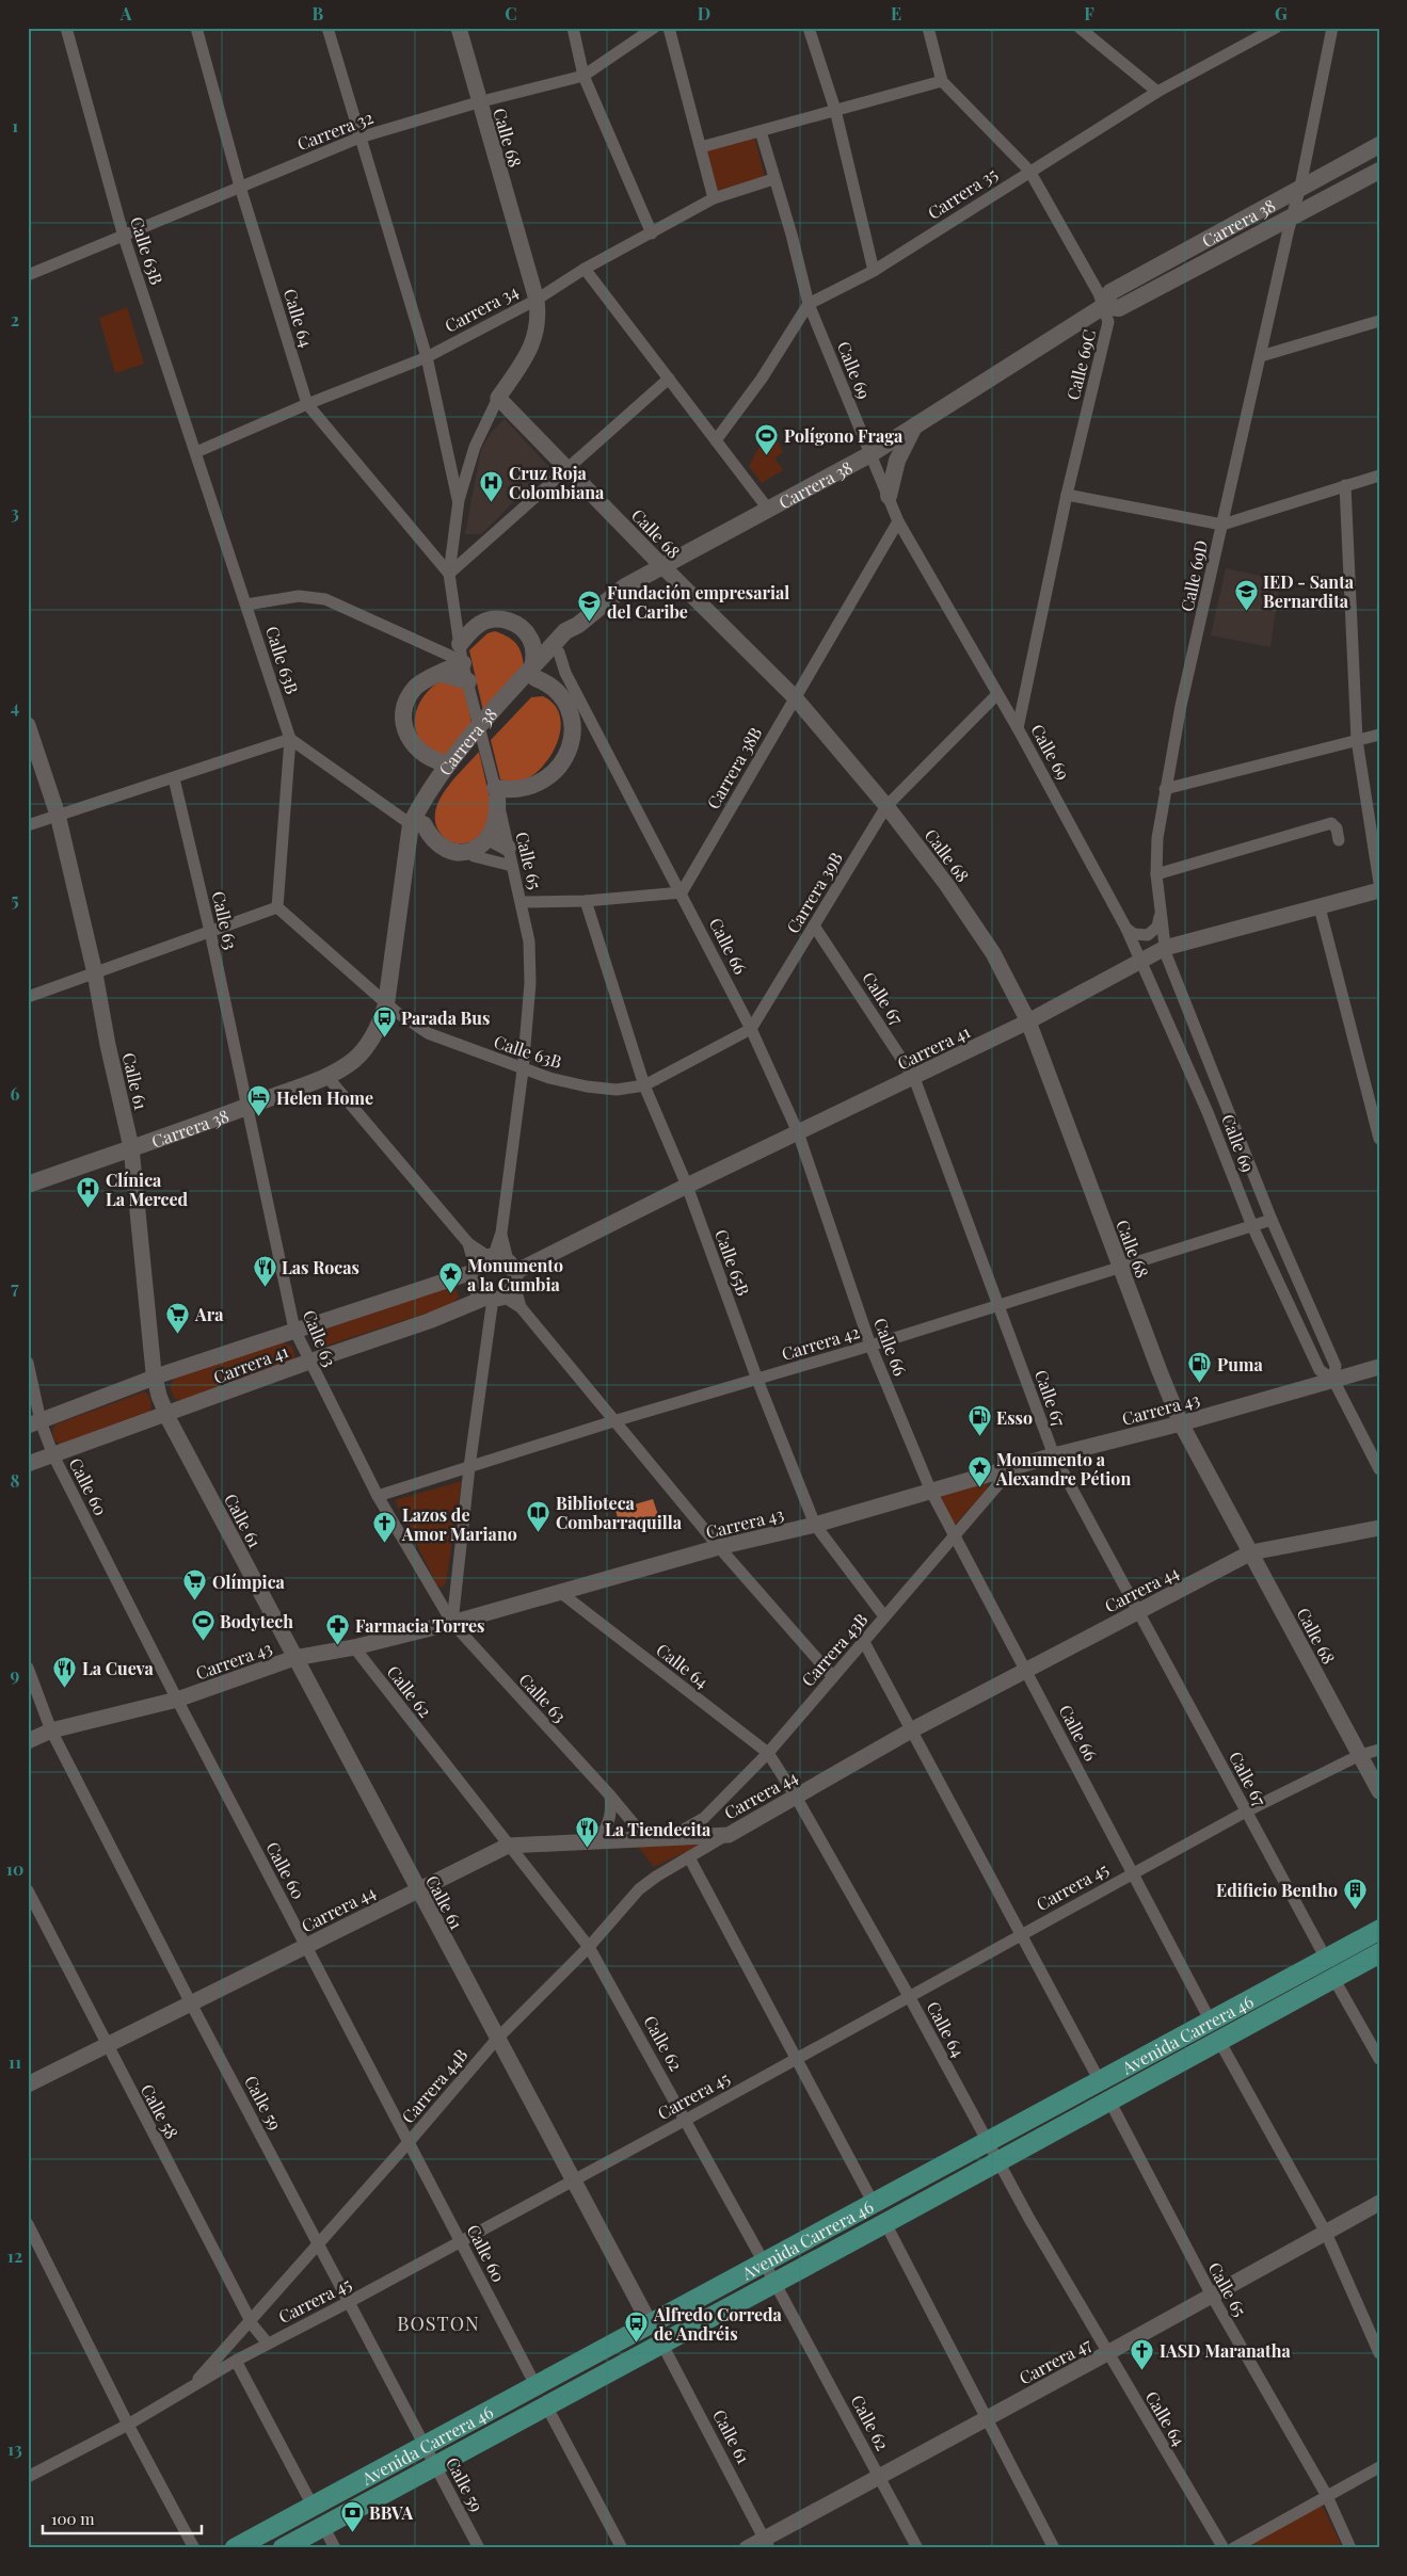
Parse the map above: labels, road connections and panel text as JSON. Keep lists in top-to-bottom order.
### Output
{
  "streets": {
    "main road": ["Carrera 38", "Avenida Carrera 46"],
    "street": [
      "Carrera 32",
      "Calle 68",
      "Carrera 35",
      "Calle 63B",
      "Carrera 34",
      "Calle 64",
      "Calle 69C",
      "Calle 69",
      "Calle 69D",
      "Carrera 38B",
      "Calle 65",
      "Carrera 39B",
      "Calle 63",
      "Calle 66",
      "Calle 67",
      "Carrera 41",
      "Calle 61",
      "Calle 65B",
      "Carrera 42",
      "Carrera 43",
      "Calle 60",
      "Carrera 44",
      "Carrera 43B",
      "Calle 62",
      "Carrera 45",
      "Carrera 44B",
      "Calle 59",
      "Calle 58",
      "Carrera 47"
    ]
  },
  "crossings": [
    ["Carrera 32", "Calle 68"],
    ["Carrera 32", "Calle 63B"],
    ["Carrera 32", "Calle 64"],
    ["Carrera 32", "Calle 65"],
    ["Calle 68", "Carrera 38"],
    ["Calle 68", "Carrera 34"],
    ["Calle 68", "Carrera 38B"],
    ["Calle 68", "Calle 65"],
    ["Calle 68", "Carrera 39B"],
    ["Calle 68", "Carrera 41"],
    ["Calle 68", "Carrera 42"],
    ["Calle 68", "Carrera 43"],
    ["Calle 68", "Carrera 44"],
    ["Calle 68", "Carrera 45"],
    ["Carrera 35", "Calle 69C"],
    ["Carrera 35", "Calle 69"],
    ["Carrera 38", "Calle 63B"],
    ["Carrera 38", "Calle 69C"],
    ["Carrera 38", "Calle 69"],
    ["Carrera 38", "Calle 69D"],
    ["Carrera 38", "Calle 63"],
    ["Carrera 38", "Calle 66"],
    ["Carrera 38", "Calle 61"],
    ["Calle 63B", "Carrera 34"],
    ["Calle 63B", "Calle 65"],
    ["Calle 63B", "Calle 65B"],
    ["Carrera 34", "Calle 64"],
    ["Carrera 34", "Calle 69"],
    ["Carrera 34", "Calle 65"],
    ["Calle 64", "Calle 65"],
    ["Calle 64", "Carrera 43"],
    ["Calle 64", "Carrera 44"],
    ["Calle 64", "Carrera 43B"],
    ["Calle 64", "Carrera 45"],
    ["Calle 64", "Avenida Carrera 46"],
    ["Calle 64", "Carrera 47"],
    ["Calle 69C", "Calle 69"],
    ["Calle 69", "Calle 69D"],
    ["Calle 69", "Carrera 38B"],
    ["Calle 69", "Carrera 39B"],
    ["Calle 69", "Carrera 41"],
    ["Calle 69", "Carrera 42"],
    ["Calle 69", "Carrera 43"],
    ["Calle 69D", "Carrera 41"],
    ["Carrera 38B", "Calle 66"],
    ["Calle 65", "Carrera 41"],
    ["Calle 65", "Carrera 42"],
    ["Calle 65", "Carrera 43"],
    ["Calle 65", "Carrera 43B"],
    ["Calle 65", "Avenida Carrera 46"],
    ["Calle 65", "Carrera 47"],
    ["Carrera 39B", "Calle 66"],
    ["Carrera 39B", "Calle 67"],
    ["Calle 63", "Carrera 41"],
    ["Calle 63", "Carrera 42"],
    ["Calle 63", "Carrera 43"],
    ["Calle 63", "Carrera 44"],
    ["Calle 66", "Carrera 41"],
    ["Calle 66", "Carrera 42"],
    ["Calle 66", "Carrera 43"],
    ["Calle 66", "Carrera 44"],
    ["Calle 66", "Carrera 43B"],
    ["Calle 66", "Carrera 45"],
    ["Calle 66", "Avenida Carrera 46"],
    ["Calle 67", "Carrera 41"],
    ["Calle 67", "Carrera 42"],
    ["Calle 67", "Carrera 43"],
    ["Calle 67", "Carrera 44"],
    ["Calle 67", "Carrera 45"],
    ["Calle 67", "Avenida Carrera 46"],
    ["Carrera 41", "Calle 61"],
    ["Carrera 41", "Calle 65B"],
    ["Carrera 41", "Calle 60"],
    ["Calle 61", "Carrera 43"],
    ["Calle 61", "Carrera 44"],
    ["Calle 61", "Carrera 45"],
    ["Calle 61", "Avenida Carrera 46"],
    ["Calle 61", "Carrera 44B"],
    ["Calle 61", "Carrera 47"],
    ["Calle 65B", "Carrera 42"],
    ["Calle 65B", "Carrera 43"],
    ["Calle 65B", "Carrera 43B"],
    ["Carrera 43", "Calle 60"],
    ["Carrera 43", "Carrera 43B"],
    ["Carrera 43", "Calle 62"],
    ["Carrera 43", "Calle 59"],
    ["Calle 60", "Carrera 44"],
    ["Calle 60", "Carrera 45"],
    ["Calle 60", "Avenida Carrera 46"],
    ["Calle 60", "Carrera 44B"],
    ["Carrera 44", "Carrera 43B"],
    ["Carrera 44", "Calle 62"],
    ["Carrera 44", "Carrera 44B"],
    ["Carrera 44", "Calle 59"],
    ["Carrera 44", "Calle 58"],
    ["Calle 62", "Carrera 45"],
    ["Calle 62", "Avenida Carrera 46"],
    ["Calle 62", "Carrera 44B"],
    ["Calle 62", "Carrera 47"],
    ["Carrera 45", "Carrera 44B"],
    ["Carrera 45", "Calle 59"],
    ["Carrera 45", "Calle 58"],
    ["Avenida Carrera 46", "Calle 59"],
    ["Carrera 44B", "Calle 59"],
    ["Carrera 44B", "Calle 58"]
  ],
  "districts": ["BOSTON"],
  "places": {
    "sports": ["Polígono Fraga", "Bodytech"],
    "hospital": ["Cruz Roja Colombiana", "Clínica La Merced"],
    "school or university": ["IED - Santa Bernardita", "Fundación empresarial del Caribe"],
    "bus stop": ["Parada Bus", "Alfredo Correda de Andréis"],
    "hotel": ["Helen Home"],
    "restaurant": ["Las Rocas", "La Cueva", "La Tiendecita"],
    "place": ["Monumento a la Cumbia", "Monumento a Alexandre Pétion"],
    "supermarket": ["Ara", "Olímpica"],
    "fuel station": ["Puma", "Esso"],
    "library": ["Biblioteca Combarraquilla"],
    "church": ["Lazos de Amor Mariano", "IASD Maranatha"],
    "pharmacy": ["Farmacia Torres"],
    "building": ["Edificio Bentho"],
    "bank": ["BBVA"]
  },
  "scale_bar": "100 m",
  "grid": {
    "columns": [
      "A",
      "B",
      "C",
      "D",
      "E",
      "F",
      "G"
    ],
    "rows": [
      "1",
      "2",
      "3",
      "4",
      "5",
      "6",
      "7",
      "8",
      "9",
      "10",
      "11",
      "12",
      "13"
    ]
  }
}
